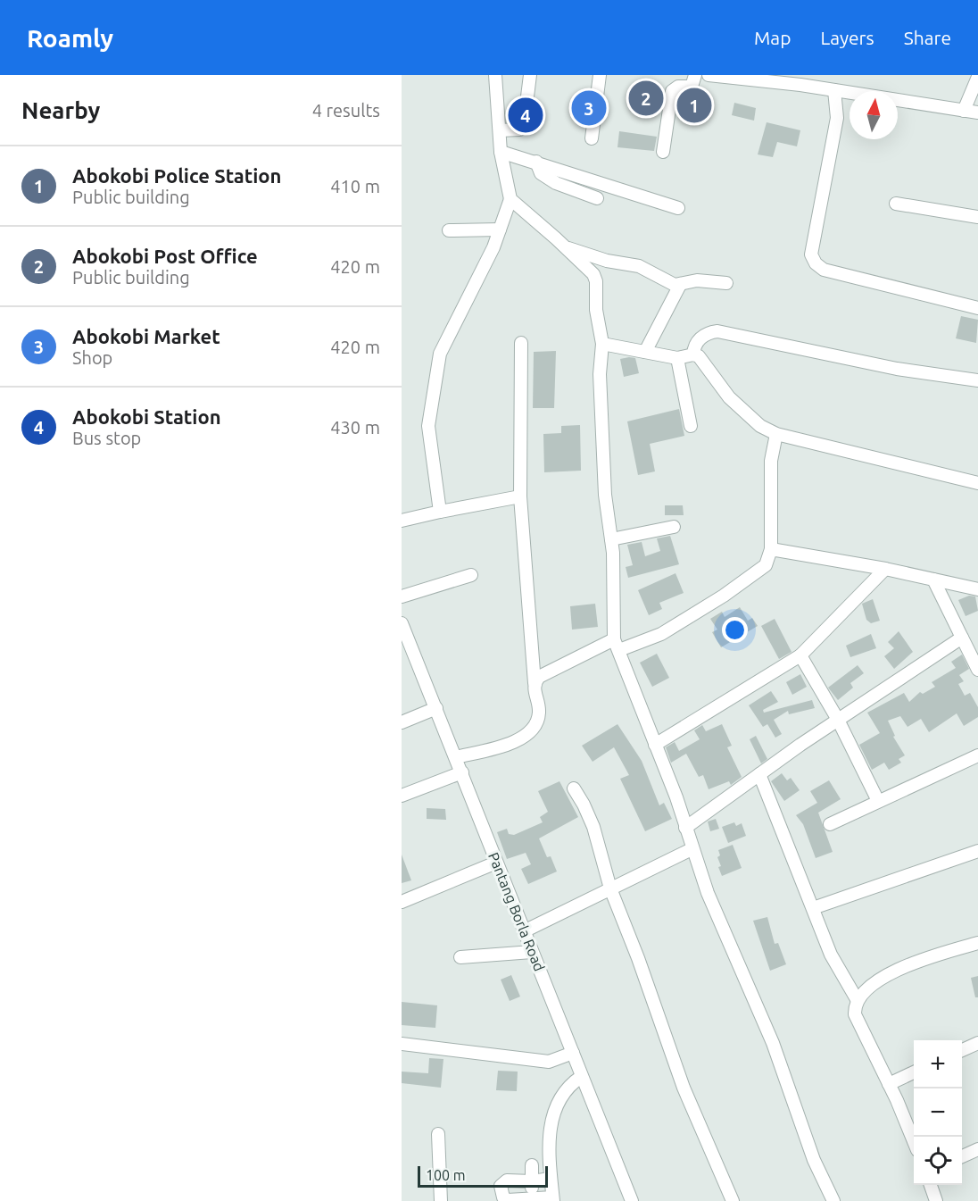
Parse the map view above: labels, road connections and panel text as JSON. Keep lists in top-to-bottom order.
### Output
{
  "streets": {
    "street": ["Pantang Borla Road"]
  },
  "scale_bar": "100 m",
  "north": "top",
  "page": {
    "header": "Roamly",
    "nav": ["Map", "Layers", "Share"],
    "heading": ["Nearby", "4 results"],
    "pins": [
      "2",
      "1",
      "3",
      "4"
    ],
    "list": [
      {
        "mark": "1",
        "name": "Abokobi Police Station",
        "note": "Public building",
        "value": "410 m"
      },
      {
        "mark": "2",
        "name": "Abokobi Post Office",
        "note": "Public building",
        "value": "420 m"
      },
      {
        "mark": "3",
        "name": "Abokobi Market",
        "note": "Shop",
        "value": "420 m"
      },
      {
        "mark": "4",
        "name": "Abokobi Station",
        "note": "Bus stop",
        "value": "430 m"
      }
    ],
    "map_buttons": ["+", "−"],
    "scale": "100 m"
  }
}
